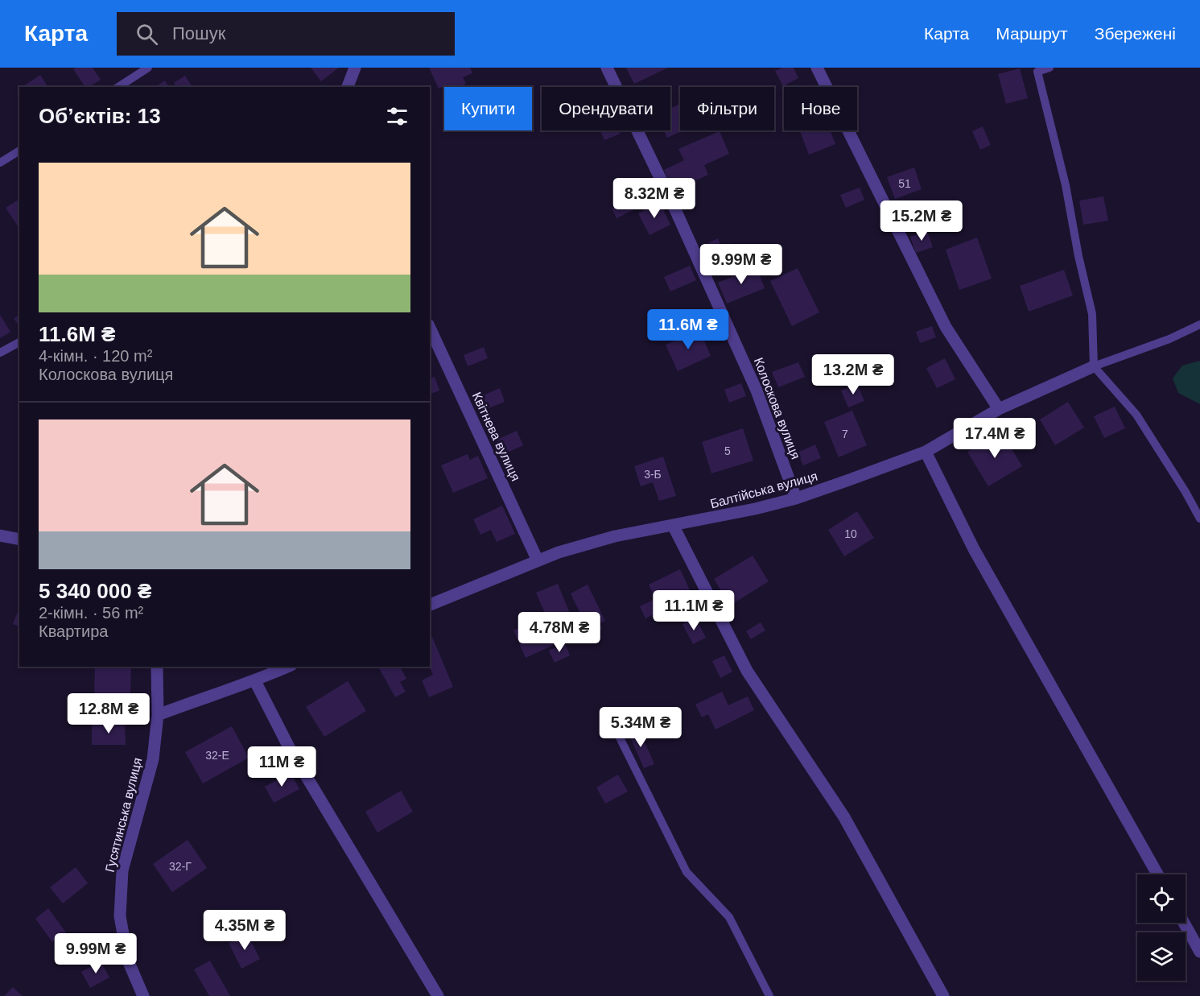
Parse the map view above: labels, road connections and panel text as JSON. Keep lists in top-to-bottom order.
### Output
{
  "streets": {
    "street": [
      "Колоскова вулиця",
      "Квітнева вулиця",
      "Балтійська вулиця",
      "Гусятинська вулиця"
    ]
  },
  "crossings": [
    ["Колоскова вулиця", "Балтійська вулиця"],
    ["Квітнева вулиця", "Балтійська вулиця"]
  ],
  "house_numbers": [
    "51",
    "7",
    "5",
    "3-Б",
    "10",
    "32-Е",
    "32-Г"
  ],
  "page": {
    "header": "Карта",
    "search": "Пошук",
    "nav": ["Карта", "Маршрут", "Збережені"],
    "chip": [
      "Купити",
      "Орендувати",
      "Фільтри",
      "Нове"
    ],
    "heading": "Об’єктів: 13",
    "list": [
      {
        "name": "11.6M ₴",
        "note": "4-кімн. · 120 m² · Колоскова вулиця"
      },
      {
        "name": "5 340 000 ₴",
        "note": "2-кімн. · 56 m² · Квартира"
      }
    ],
    "price": [
      "8.32M ₴",
      "15.2M ₴",
      "9.99M ₴",
      "11.6M ₴",
      "13.2M ₴",
      "17.4M ₴",
      "11.1M ₴",
      "4.78M ₴",
      "12.8M ₴",
      "5.34M ₴",
      "11M ₴",
      "4.35M ₴",
      "9.99M ₴"
    ]
  }
}
